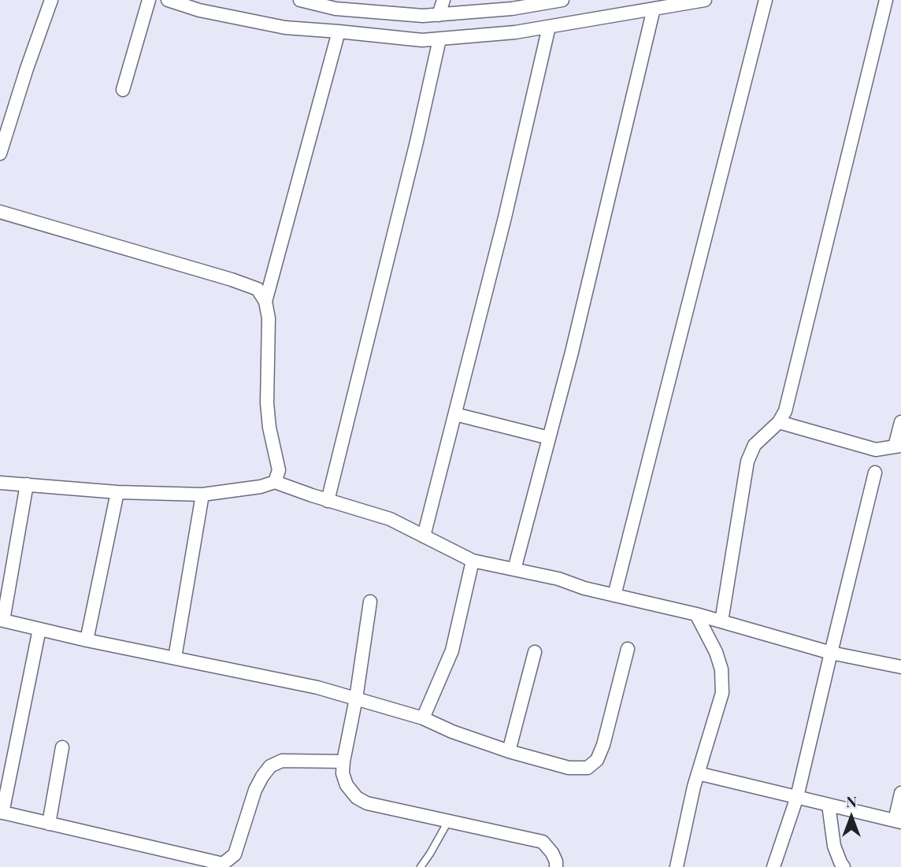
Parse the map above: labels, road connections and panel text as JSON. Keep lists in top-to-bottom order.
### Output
{
  "north": "top"
}
